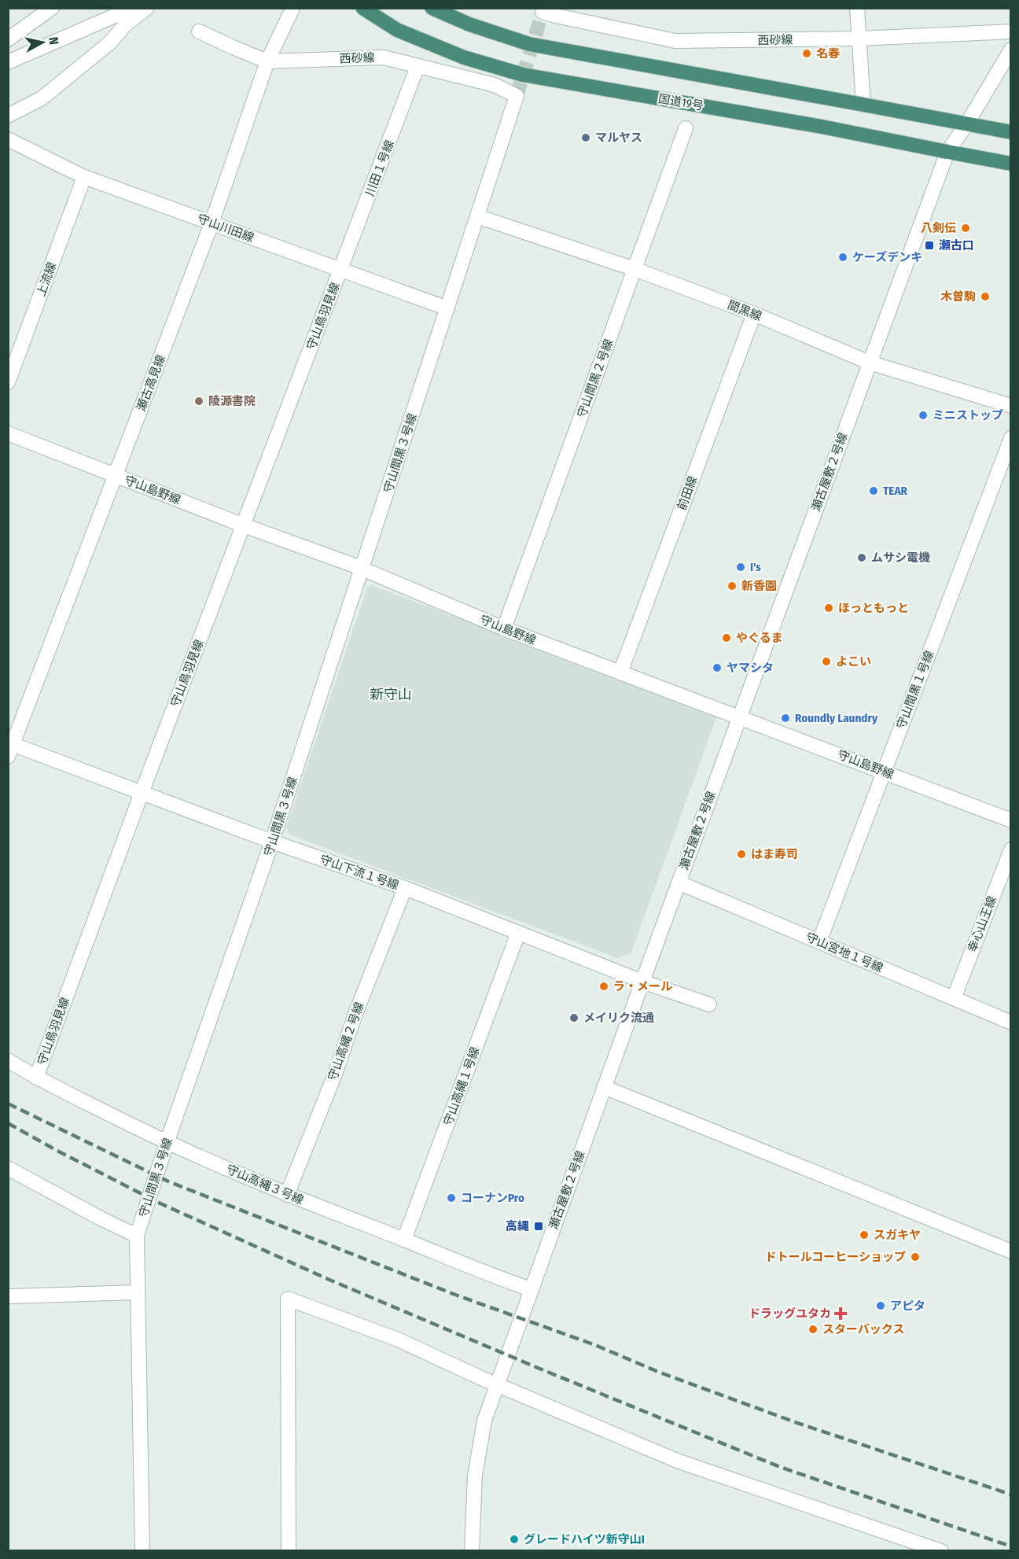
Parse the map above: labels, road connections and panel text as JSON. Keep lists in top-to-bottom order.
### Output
{
  "streets": {
    "highway": ["国道19号"],
    "street": [
      "西砂線",
      "川田１号線",
      "守山川田線",
      "上流線",
      "間黒線",
      "守山鳥羽見線",
      "守山間黒２号線",
      "瀬古高見線",
      "守山間黒３号線",
      "瀬古屋敷２号線",
      "守山島野線",
      "前田線",
      "守山間黒１号線",
      "守山下流１号線",
      "幸心山王線",
      "守山宮地１号線",
      "守山高縄２号線",
      "守山高縄１号線",
      "守山高縄３号線"
    ]
  },
  "crossings": [
    ["西砂線", "川田１号線"],
    ["西砂線", "瀬古高見線"],
    ["西砂線", "守山間黒３号線"],
    ["国道19号", "瀬古屋敷２号線"],
    ["川田１号線", "守山川田線"],
    ["川田１号線", "守山鳥羽見線"],
    ["守山川田線", "上流線"],
    ["守山川田線", "守山鳥羽見線"],
    ["守山川田線", "瀬古高見線"],
    ["守山川田線", "守山間黒３号線"],
    ["間黒線", "守山間黒２号線"],
    ["間黒線", "守山間黒３号線"],
    ["間黒線", "瀬古屋敷２号線"],
    ["間黒線", "前田線"],
    ["守山鳥羽見線", "守山島野線"],
    ["守山鳥羽見線", "守山下流１号線"],
    ["守山鳥羽見線", "守山高縄３号線"],
    ["守山間黒２号線", "守山島野線"],
    ["瀬古高見線", "守山島野線"],
    ["瀬古高見線", "守山下流１号線"],
    ["守山間黒３号線", "守山島野線"],
    ["守山間黒３号線", "守山下流１号線"],
    ["守山間黒３号線", "守山高縄３号線"],
    ["瀬古屋敷２号線", "守山島野線"],
    ["瀬古屋敷２号線", "守山下流１号線"],
    ["瀬古屋敷２号線", "守山宮地１号線"],
    ["瀬古屋敷２号線", "守山高縄３号線"],
    ["守山島野線", "前田線"],
    ["守山島野線", "守山間黒１号線"],
    ["守山間黒１号線", "守山宮地１号線"],
    ["守山下流１号線", "守山高縄２号線"],
    ["守山下流１号線", "守山高縄１号線"],
    ["幸心山王線", "守山宮地１号線"],
    ["守山高縄２号線", "守山高縄３号線"],
    ["守山高縄１号線", "守山高縄３号線"]
  ],
  "districts": ["新守山"],
  "places": {
    "other": [
      "名春",
      "マルヤス",
      "八剣伝",
      "ケーズデンキ",
      "木曽駒",
      "陵源書院",
      "ミニストップ",
      "TEAR",
      "ムサシ電機",
      "I's",
      "新香園",
      "ほっともっと",
      "やぐるま",
      "よこい",
      "ヤマシタ",
      "Roundly Laundry",
      "はま寿司",
      "ラ・メール",
      "メイリク流通",
      "コーナンPro",
      "スガキヤ",
      "ドトールコーヒーショップ",
      "アピタ",
      "スターバックス",
      "グレードハイツ新守山I"
    ],
    "transit": ["瀬古口", "高縄"],
    "health": ["ドラッグユタカ"]
  },
  "north": "right"
}
